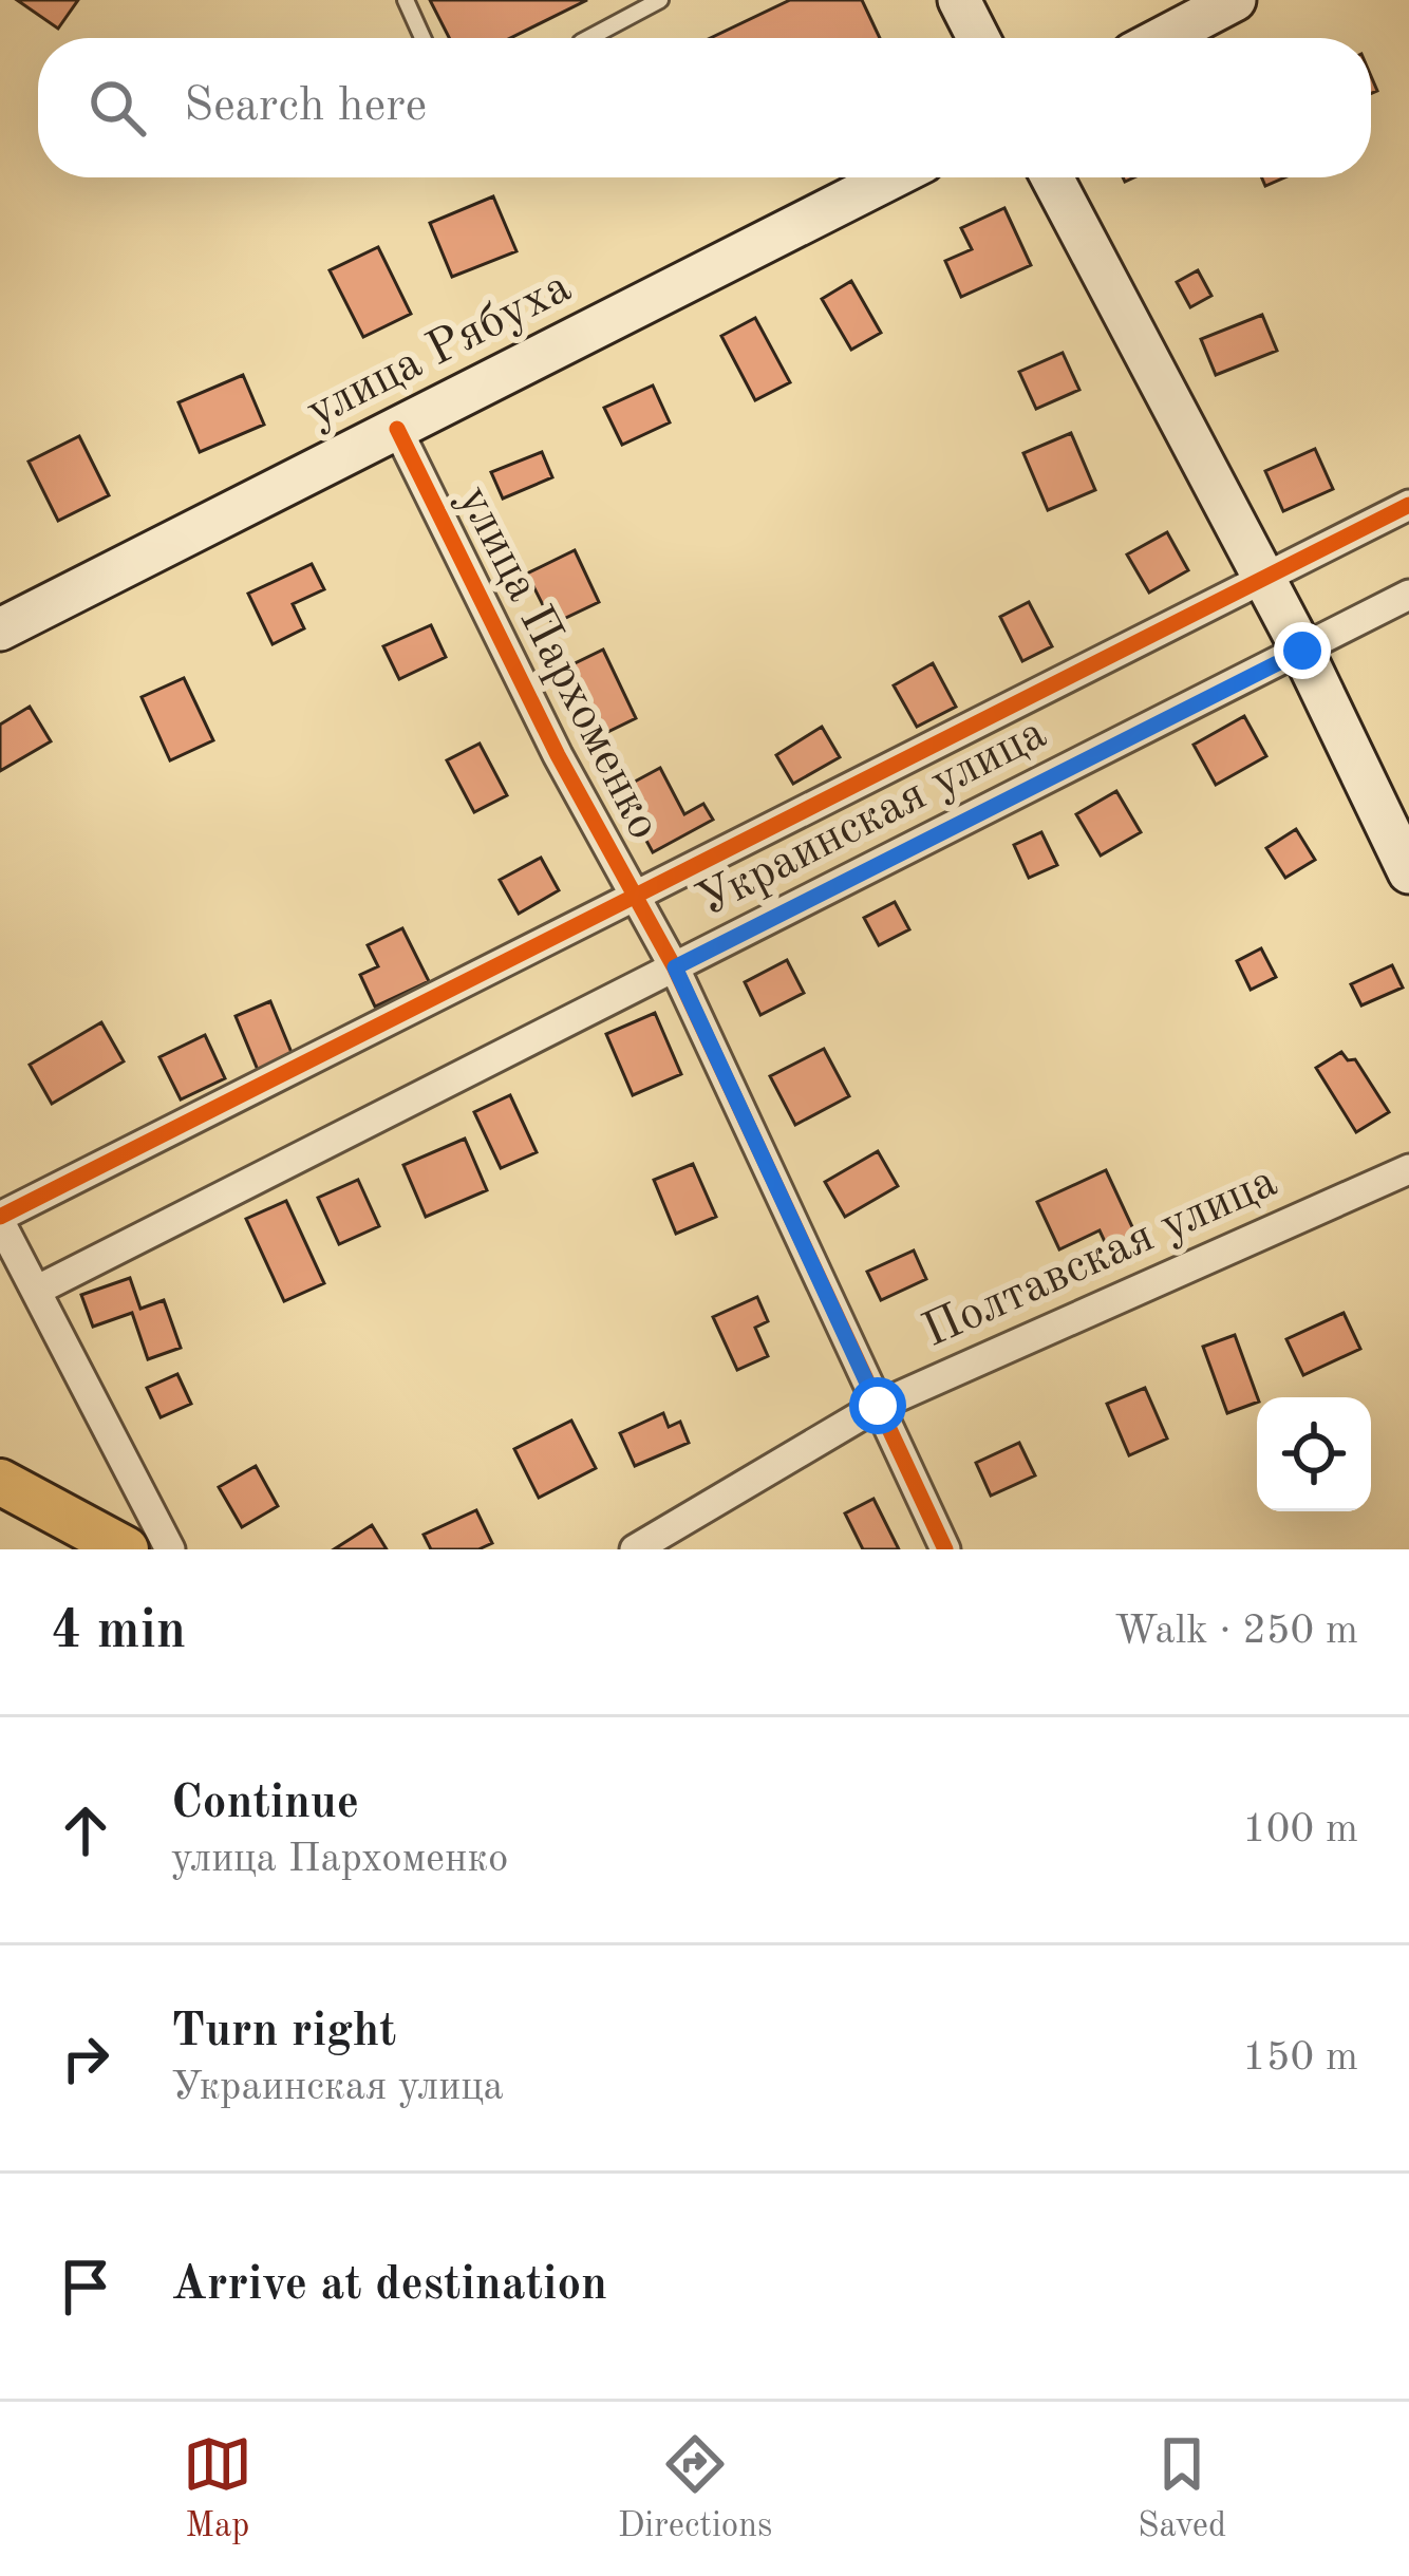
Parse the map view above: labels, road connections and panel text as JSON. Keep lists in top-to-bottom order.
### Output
{
  "streets": {
    "main road": ["улица Рябуха"],
    "street": ["улица Пархоменко", "Украинская улица", "Полтавская улица"]
  },
  "crossings": [
    ["улица Рябуха", "улица Пархоменко"],
    ["улица Пархоменко", "Украинская улица"],
    ["улица Пархоменко", "Полтавская улица"]
  ],
  "page": {
    "search": "Search here",
    "heading": ["4 min", "Walk · 250 m"],
    "list": [
      ["Continue", "улица Пархоменко", "100 m"],
      ["Turn right", "Украинская улица", "150 m"],
      "Arrive at destination"
    ],
    "nav": ["Map", "Directions", "Saved"]
  }
}
